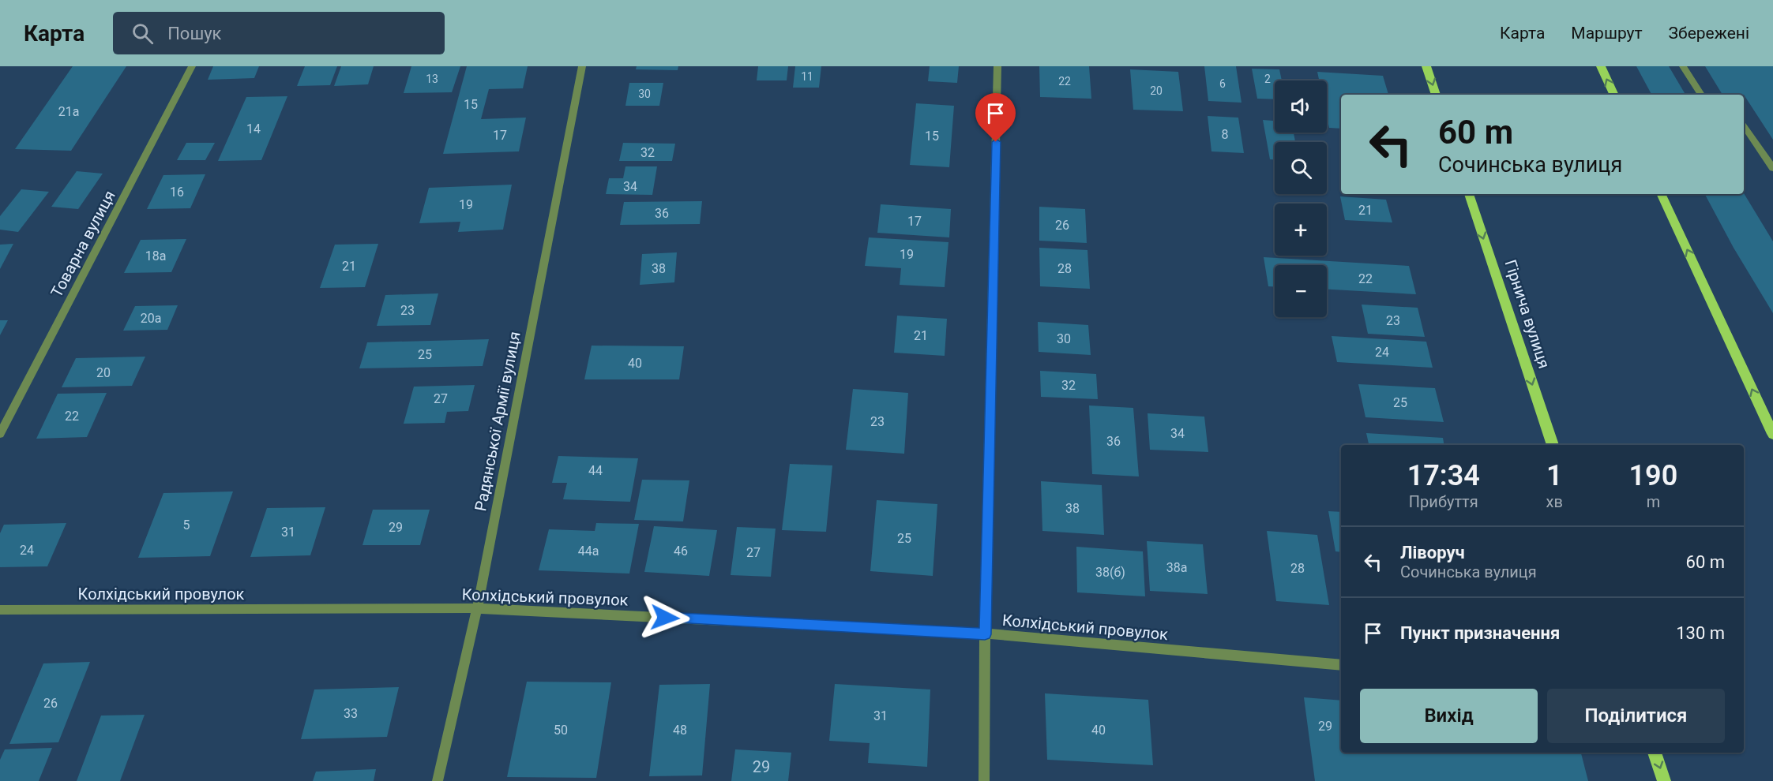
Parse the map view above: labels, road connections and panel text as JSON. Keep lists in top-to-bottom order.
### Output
{
  "streets": {
    "main road": ["Гірнича вулиця"],
    "street": ["Товарна вулиця", "Радянської Армії вулиця", "Колхідський провулок"]
  },
  "crossings": [
    ["Радянської Армії вулиця", "Колхідський провулок"]
  ],
  "one_way": ["Гірнича вулиця"],
  "house_numbers": [
    "11",
    "13",
    "2",
    "22",
    "6",
    "20",
    "30",
    "15",
    "21а",
    "14",
    "8",
    "17",
    "15",
    "32",
    "34",
    "16",
    "19",
    "21",
    "36",
    "17",
    "26",
    "19",
    "18а",
    "21",
    "38",
    "28",
    "22",
    "23",
    "20а",
    "23",
    "21",
    "30",
    "24",
    "25",
    "40",
    "20",
    "32",
    "27",
    "25",
    "22",
    "23",
    "34",
    "36",
    "44",
    "38",
    "5",
    "29",
    "31",
    "25",
    "24",
    "44а",
    "46",
    "27",
    "38а",
    "28",
    "38(б)",
    "26",
    "33",
    "31",
    "29",
    "50",
    "48",
    "40",
    "29"
  ],
  "page": {
    "header": "Карта",
    "search": "Пошук",
    "nav": ["Карта", "Маршрут", "Збережені"],
    "map_buttons": ["+", "−"],
    "turn": ["60 m", "Сочинська вулиця"],
    "eta": [
      "17:34",
      "Прибуття",
      "1",
      "хв",
      "190",
      "m"
    ],
    "list": [
      {
        "name": "Ліворуч",
        "note": "Сочинська вулиця",
        "value": "60 m"
      },
      {
        "name": "Пункт призначення",
        "value": "130 m"
      }
    ],
    "buttons": ["Вихід", "Поділитися"]
  }
}
